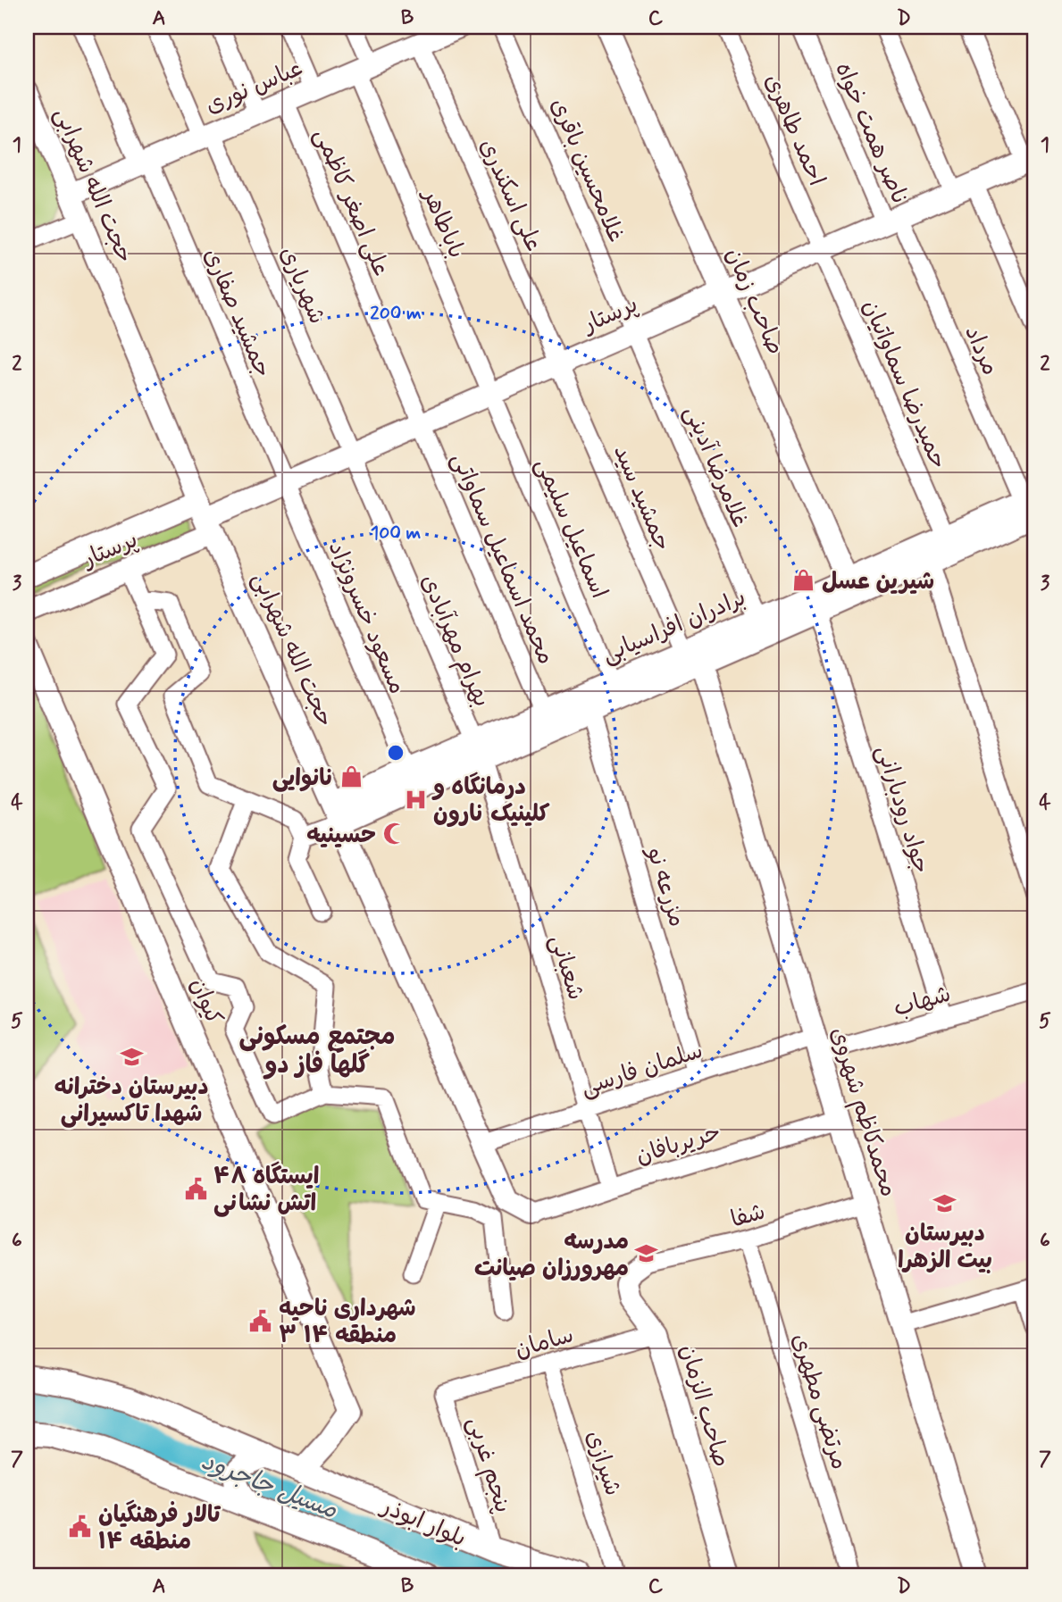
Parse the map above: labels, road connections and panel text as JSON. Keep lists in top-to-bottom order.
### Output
{
  "streets": {
    "main road": ["بلوار ابوذر"],
    "street": [
      "عباس نوری",
      "احمد طاهری",
      "ناصر همت خواه",
      "غلامحسین باقری",
      "حجت الله شهرابی",
      "علی اسکندری",
      "علی اصغر کاظمی",
      "باباطاهر",
      "شهریاری",
      "صاحب زمان",
      "جمشید صفاری",
      "پرستار",
      "مرداد",
      "حمیدرضا سماواتیان",
      "غلامرضا آدینی",
      "جمشید سید",
      "اسماعیل سلیمی",
      "محمد اسماعیل سماواتی",
      "مسعود خسرونژاد",
      "برادران افراسیابی",
      "بهرام مهرآبادی",
      "جواد رودبارانی",
      "مزرعه نو",
      "شعبانی",
      "شهاب",
      "کیوان",
      "سلمان فارسی",
      "محمدکاظم شهروی",
      "حریربافان",
      "شفا",
      "سامان",
      "مرتضی مطهری",
      "صاحب الزمان",
      "شیرازی",
      "پنجم غربی"
    ]
  },
  "crossings": [
    ["عباس نوری", "حجت الله شهرابی"],
    ["عباس نوری", "علی اسکندری"],
    ["عباس نوری", "علی اصغر کاظمی"],
    ["عباس نوری", "باباطاهر"],
    ["عباس نوری", "شهریاری"],
    ["عباس نوری", "جمشید صفاری"],
    ["احمد طاهری", "پرستار"],
    ["احمد طاهری", "حمیدرضا سماواتیان"],
    ["ناصر همت خواه", "پرستار"],
    ["ناصر همت خواه", "مرداد"],
    ["غلامحسین باقری", "پرستار"],
    ["غلامحسین باقری", "غلامرضا آدینی"],
    ["حجت الله شهرابی", "پرستار"],
    ["حجت الله شهرابی", "برادران افراسیابی"],
    ["حجت الله شهرابی", "سلمان فارسی"],
    ["حجت الله شهرابی", "حریربافان"],
    ["علی اسکندری", "پرستار"],
    ["علی اسکندری", "جمشید سید"],
    ["علی اصغر کاظمی", "پرستار"],
    ["علی اصغر کاظمی", "محمد اسماعیل سماواتی"],
    ["باباطاهر", "پرستار"],
    ["باباطاهر", "اسماعیل سلیمی"],
    ["شهریاری", "پرستار"],
    ["شهریاری", "بهرام مهرآبادی"],
    ["صاحب زمان", "پرستار"],
    ["صاحب زمان", "برادران افراسیابی"],
    ["جمشید صفاری", "پرستار"],
    ["جمشید صفاری", "مسعود خسرونژاد"],
    ["پرستار", "مرداد"],
    ["پرستار", "حمیدرضا سماواتیان"],
    ["پرستار", "غلامرضا آدینی"],
    ["پرستار", "جمشید سید"],
    ["پرستار", "اسماعیل سلیمی"],
    ["پرستار", "محمد اسماعیل سماواتی"],
    ["پرستار", "مسعود خسرونژاد"],
    ["پرستار", "بهرام مهرآبادی"],
    ["مرداد", "برادران افراسیابی"],
    ["حمیدرضا سماواتیان", "برادران افراسیابی"],
    ["غلامرضا آدینی", "برادران افراسیابی"],
    ["جمشید سید", "برادران افراسیابی"],
    ["اسماعیل سلیمی", "برادران افراسیابی"],
    ["محمد اسماعیل سماواتی", "برادران افراسیابی"],
    ["مسعود خسرونژاد", "برادران افراسیابی"],
    ["برادران افراسیابی", "بهرام مهرآبادی"],
    ["برادران افراسیابی", "جواد رودبارانی"],
    ["برادران افراسیابی", "مزرعه نو"],
    ["برادران افراسیابی", "شعبانی"],
    ["برادران افراسیابی", "محمدکاظم شهروی"],
    ["بهرام مهرآبادی", "شعبانی"],
    ["جواد رودبارانی", "شهاب"],
    ["مزرعه نو", "سلمان فارسی"],
    ["شعبانی", "سلمان فارسی"],
    ["شعبانی", "حریربافان"],
    ["شهاب", "سلمان فارسی"],
    ["شهاب", "محمدکاظم شهروی"],
    ["کیوان", "بلوار ابوذر"],
    ["سلمان فارسی", "محمدکاظم شهروی"],
    ["محمدکاظم شهروی", "حریربافان"],
    ["محمدکاظم شهروی", "شفا"],
    ["شفا", "مرتضی مطهری"],
    ["شفا", "صاحب الزمان"],
    ["سامان", "صاحب الزمان"],
    ["سامان", "شیرازی"],
    ["سامان", "پنجم غربی"],
    ["پنجم غربی", "بلوار ابوذر"]
  ],
  "districts": ["مجتمع مسکونی گلها فاز دو"],
  "water": ["مسیل جاجرود"],
  "places": {
    "shop": ["شیرین عسل", "نانوایی"],
    "hospital": ["درمانگاه و کلینیک نارون"],
    "mosque": ["حسینیه"],
    "school or university": ["دبیرستان دخترانه شهدا تاکسیرانی", "دبیرستان بیت الزهرا", "مدرسه مهرورزان صیانت"],
    "public building": ["ایستگاه ۴۸ اتش نشانی", "شهرداری ناحیه ۳ منطقه ۱۴", "تالار فرهنگیان منطقه ۱۴"]
  },
  "grid": {
    "columns": [
      "A",
      "B",
      "C",
      "D"
    ],
    "rows": [
      "1",
      "2",
      "3",
      "4",
      "5",
      "6",
      "7"
    ]
  },
  "rings": ["200 m", "100 m"]
}
